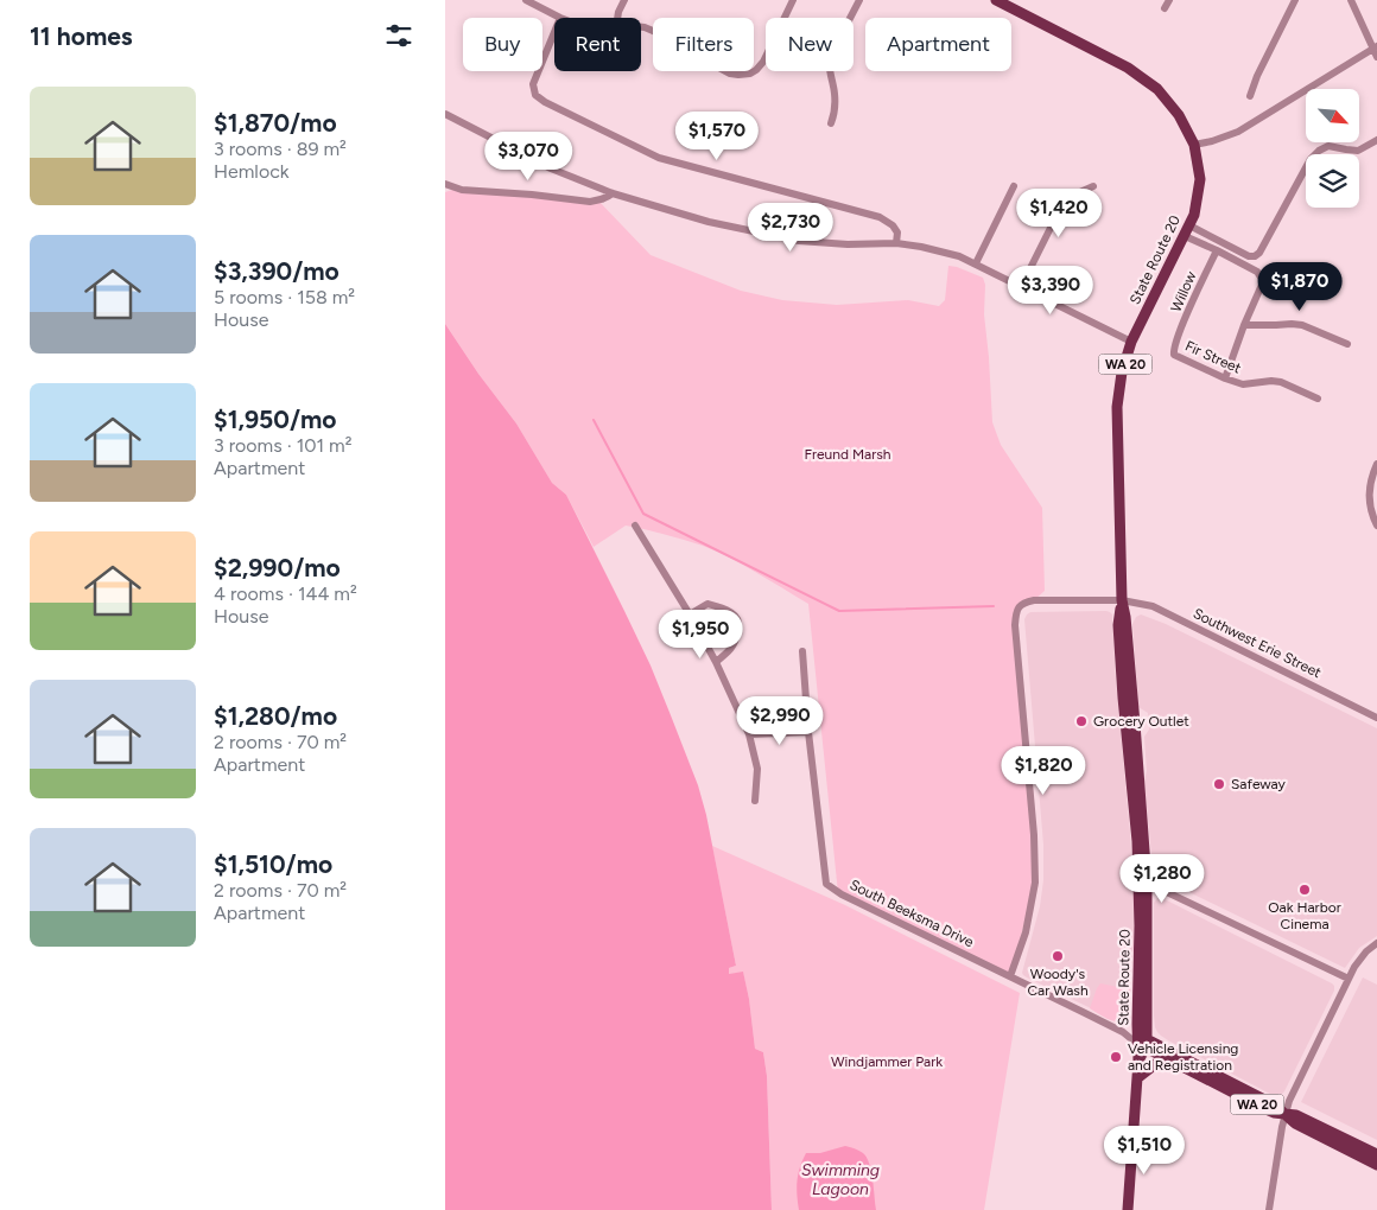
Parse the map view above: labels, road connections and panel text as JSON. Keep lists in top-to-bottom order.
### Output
{
  "streets": {
    "main road": ["State Route 20", "WA 20"],
    "street": [
      "Willow",
      "Fir Street",
      "Southwest Erie Street",
      "South Beeksma Drive"
    ]
  },
  "crossings": [
    ["State Route 20", "WA 20"],
    ["State Route 20", "Southwest Erie Street"],
    ["State Route 20", "South Beeksma Drive"],
    ["Willow", "Fir Street"],
    ["WA 20", "South Beeksma Drive"],
    ["Southwest Erie Street", "South Beeksma Drive"]
  ],
  "water": ["Swimming Lagoon"],
  "parks": ["Freund Marsh", "Windjammer Park"],
  "places": [
    "Grocery Outlet",
    "Safeway",
    "Oak Harbor Cinema",
    "Woody's Car Wash",
    "Vehicle Licensing and Registration"
  ],
  "north": "bottom right",
  "page": {
    "heading": "11 homes",
    "chip": [
      "Buy",
      "Rent",
      "Filters",
      "New",
      "Apartment"
    ],
    "list": [
      {
        "name": "$1,870/mo",
        "note": "3 rooms · 89 m² · Hemlock"
      },
      {
        "name": "$3,390/mo",
        "note": "5 rooms · 158 m² · House"
      },
      {
        "name": "$1,950/mo",
        "note": "3 rooms · 101 m² · Apartment"
      },
      {
        "name": "$2,990/mo",
        "note": "4 rooms · 144 m² · House"
      },
      {
        "name": "$1,280/mo",
        "note": "2 rooms · 70 m² · Apartment"
      },
      {
        "name": "$1,510/mo",
        "note": "2 rooms · 70 m² · Apartment"
      }
    ],
    "price": [
      "$1,570",
      "$3,070",
      "$1,420",
      "$2,730",
      "$1,870",
      "$3,390",
      "$1,950",
      "$2,990",
      "$1,820",
      "$1,280",
      "$1,510"
    ]
  }
}
